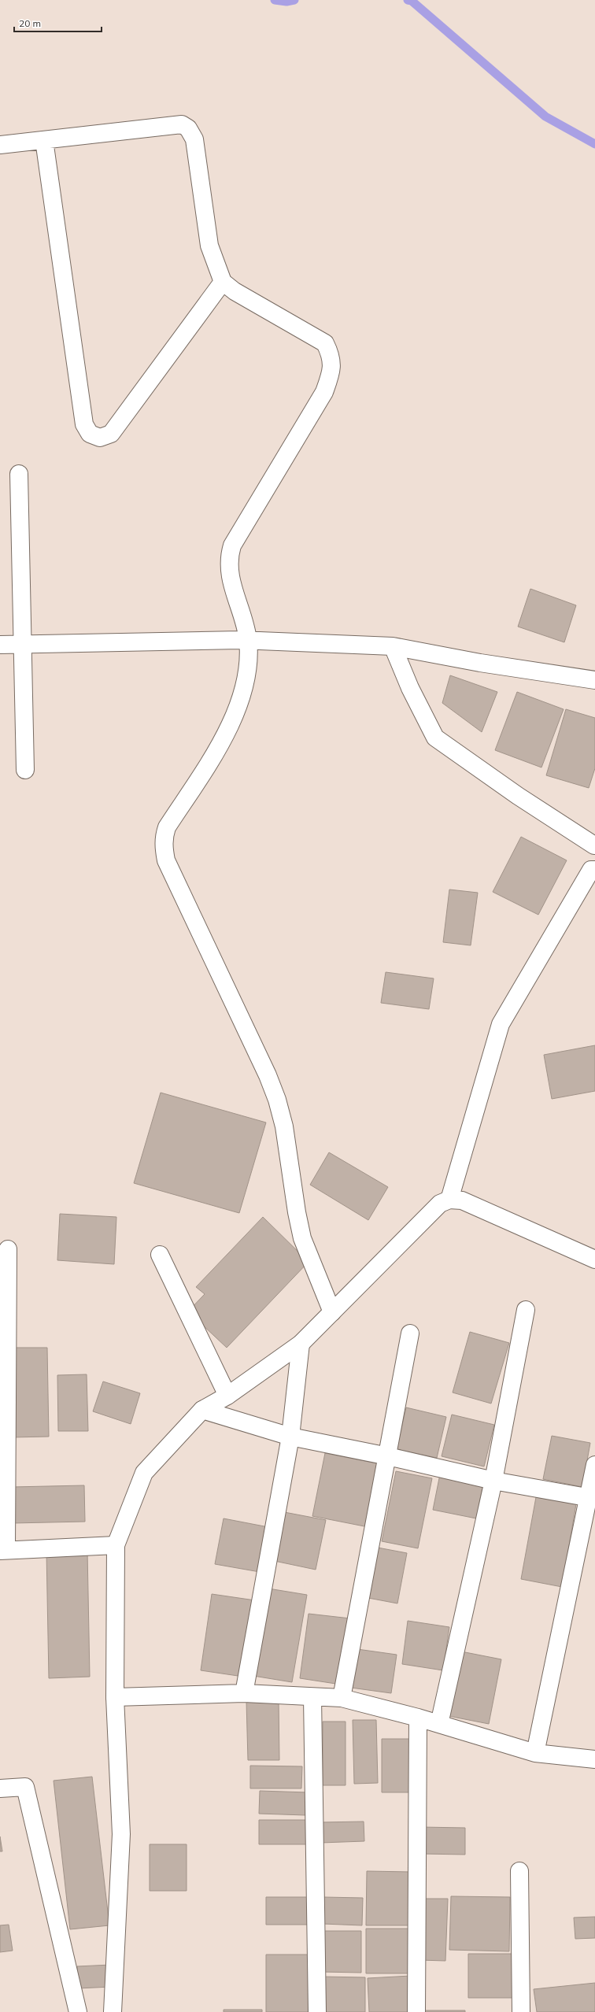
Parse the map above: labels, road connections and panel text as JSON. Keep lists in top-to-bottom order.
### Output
{
  "scale_bar": "20 m"
}
